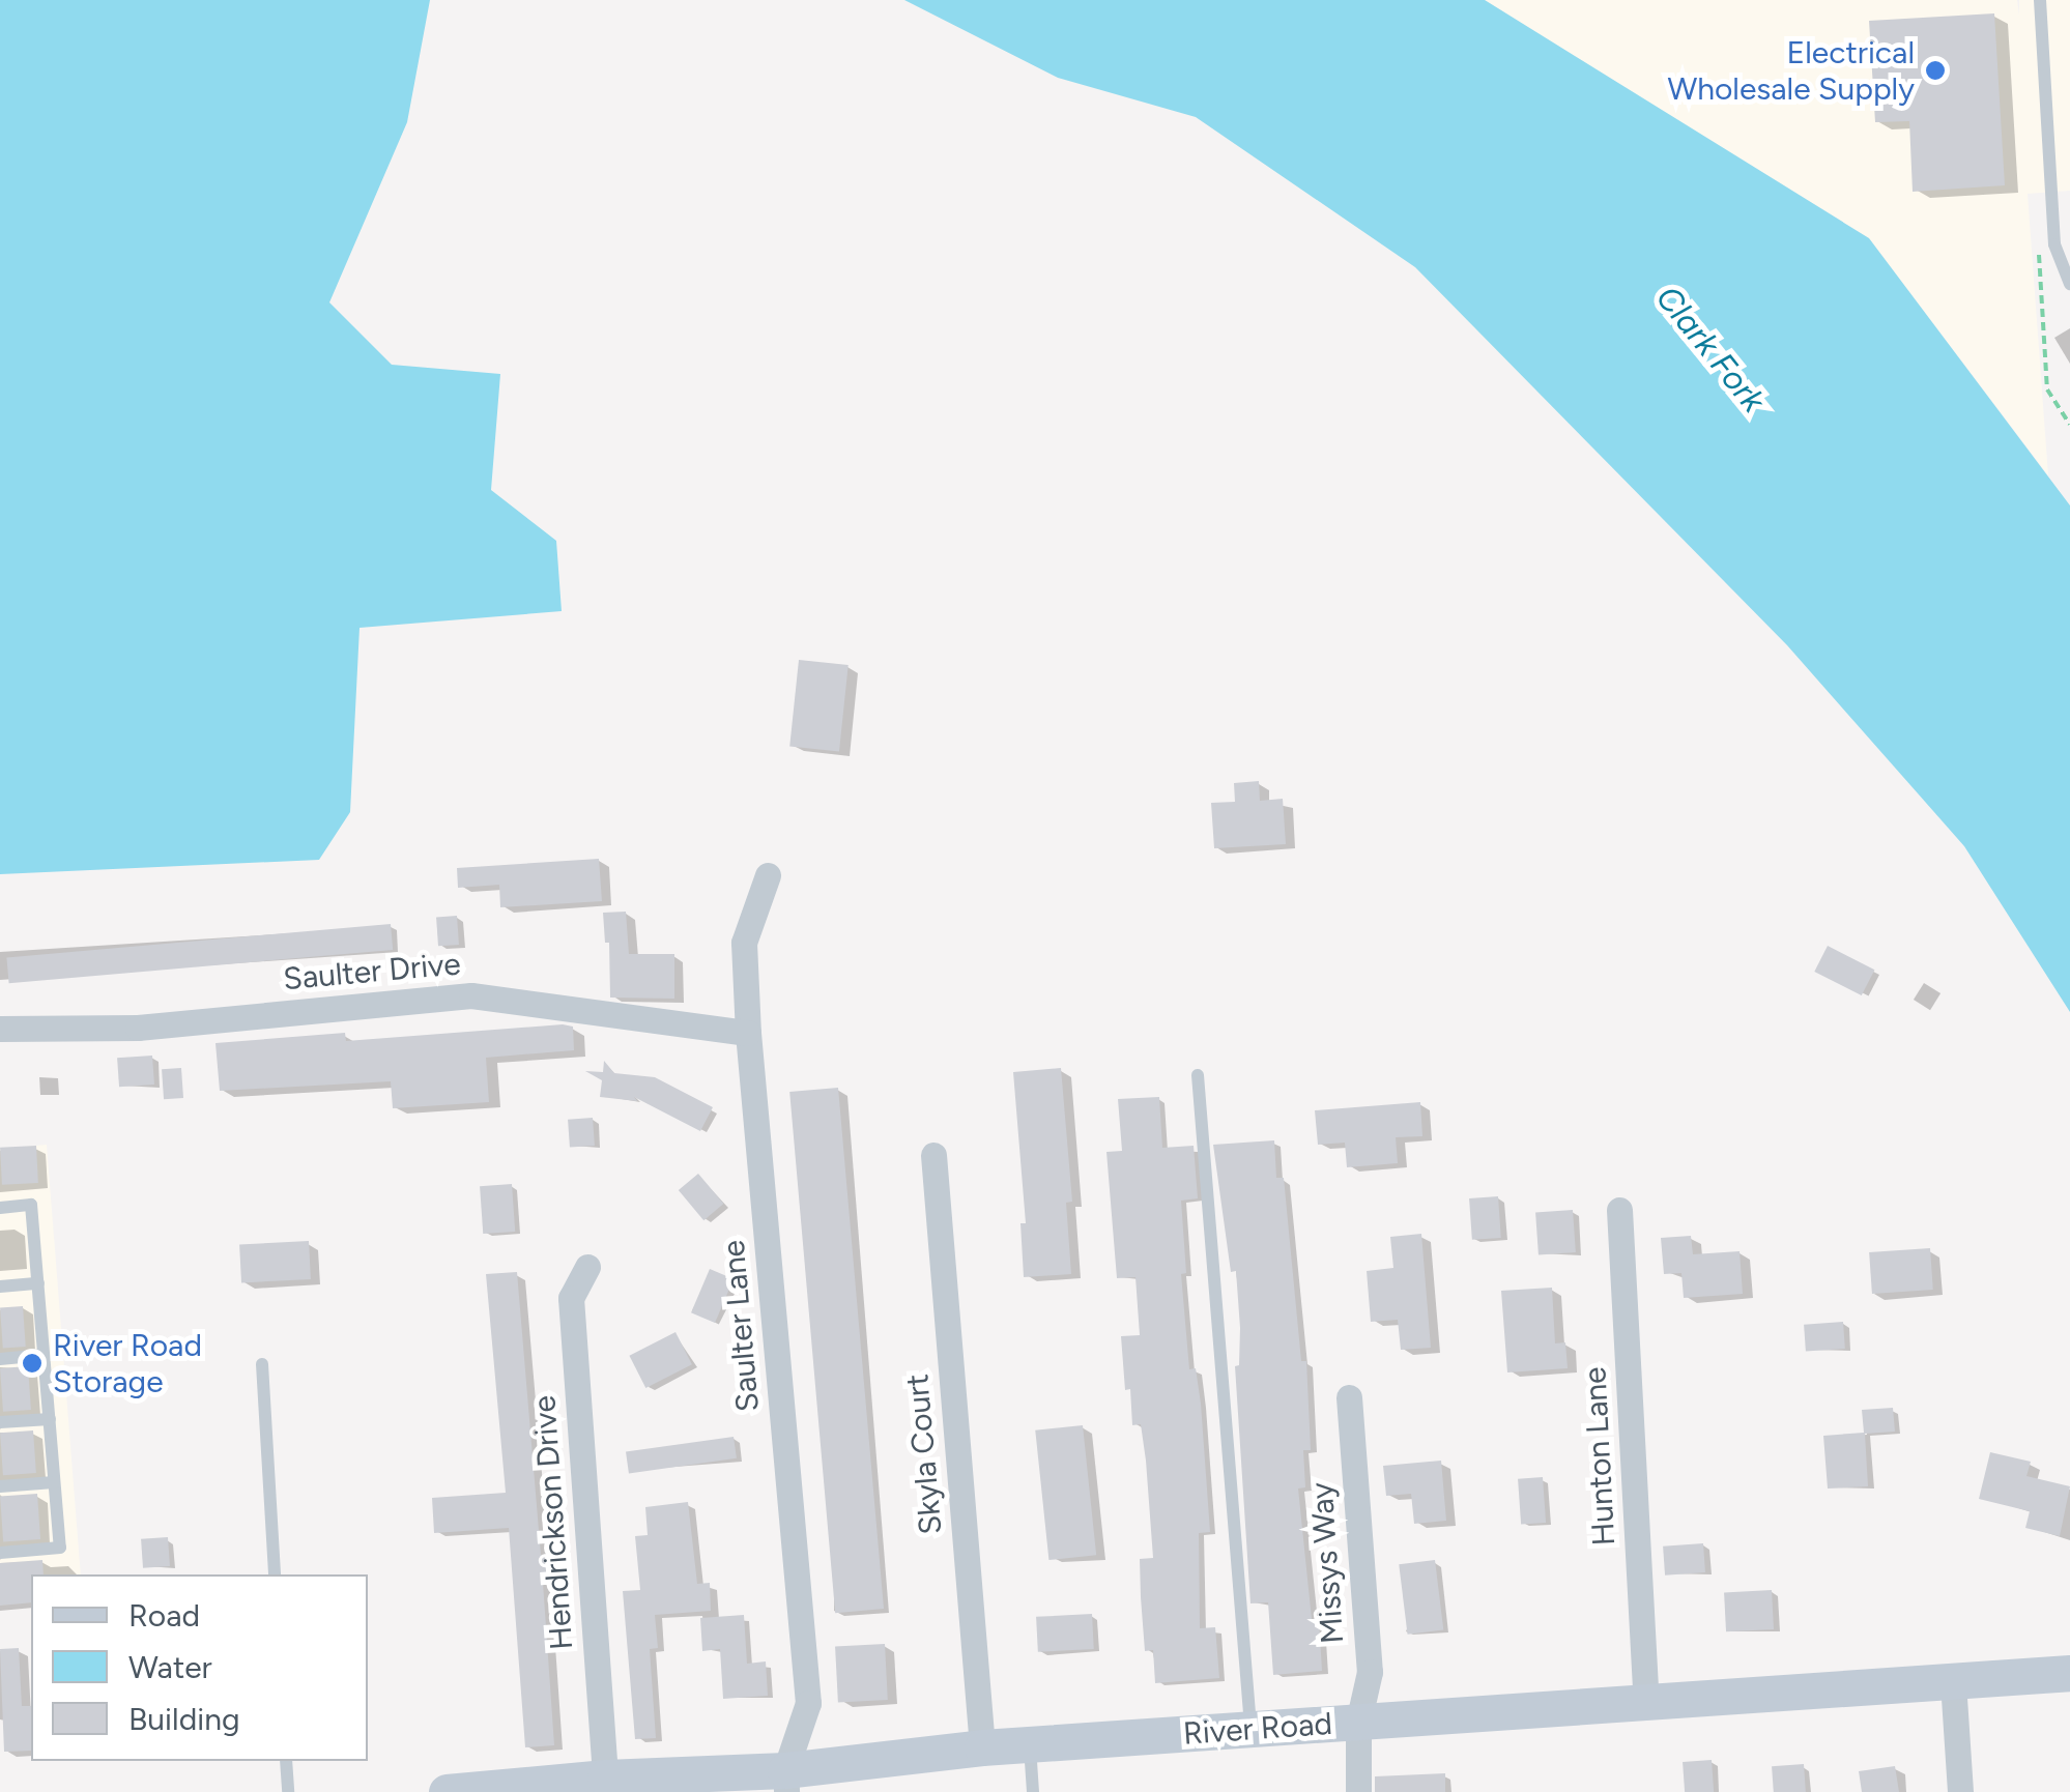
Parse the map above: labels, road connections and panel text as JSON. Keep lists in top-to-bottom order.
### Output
{
  "streets": {
    "street": [
      "Saulter Drive",
      "Saulter Lane",
      "Skyla Court",
      "Hunton Lane",
      "Hendrickson Drive",
      "Missys Way",
      "River Road"
    ]
  },
  "crossings": [
    ["Saulter Drive", "Saulter Lane"],
    ["Saulter Lane", "River Road"],
    ["Skyla Court", "River Road"],
    ["Hunton Lane", "River Road"],
    ["Hendrickson Drive", "River Road"],
    ["Missys Way", "River Road"]
  ],
  "water": ["Clark Fork"],
  "places": ["Electrical Wholesale Supply", "River Road Storage"],
  "legend": ["Road", "Water", "Building"]
}
